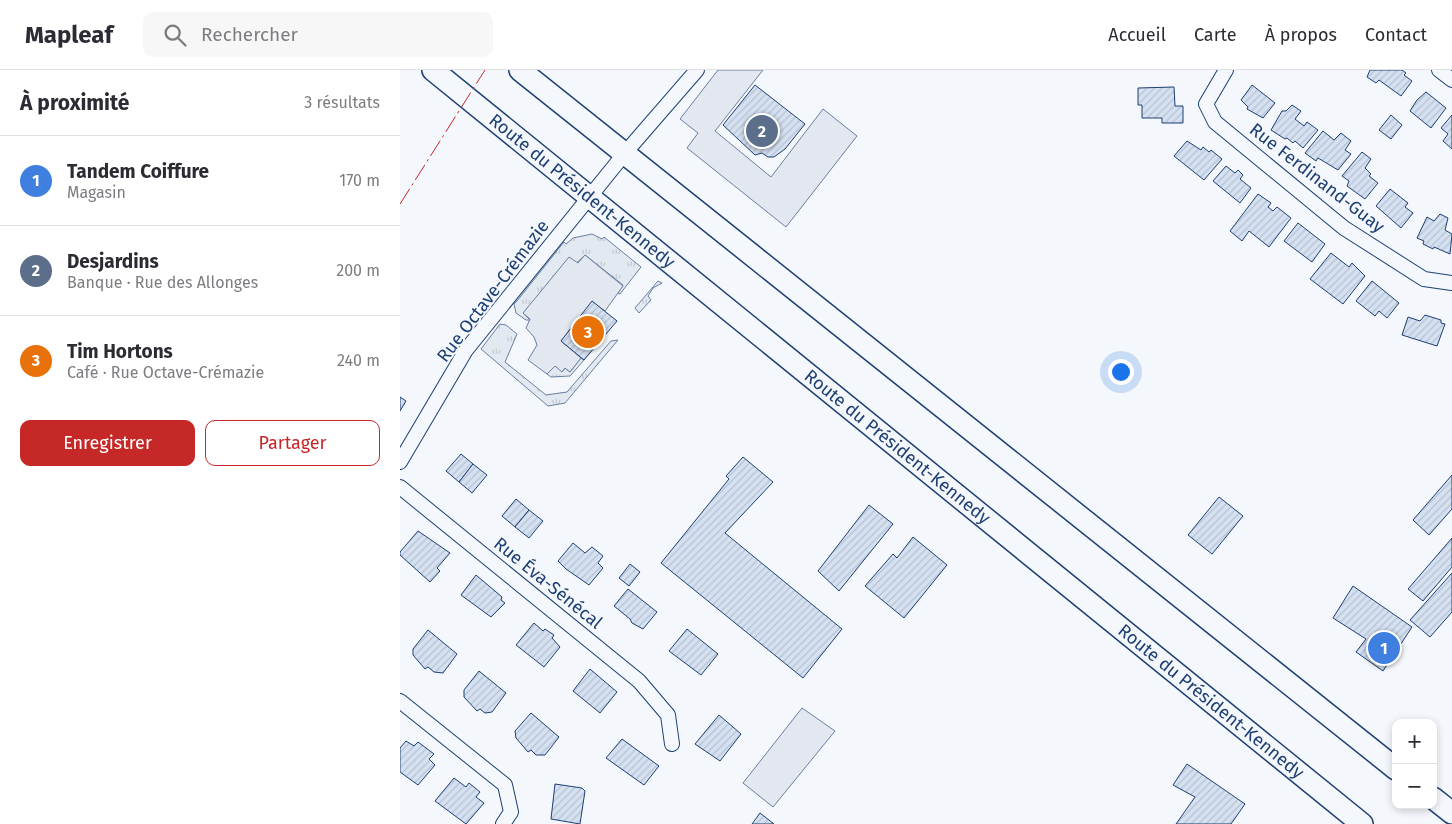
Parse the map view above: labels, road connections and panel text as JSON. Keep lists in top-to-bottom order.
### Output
{
  "streets": {
    "main road": ["Route du Président-Kennedy"],
    "street": ["Rue Ferdinand-Guay", "Rue Octave-Crémazie", "Rue Éva-Sénécal"]
  },
  "crossings": [
    ["Route du Président-Kennedy", "Rue Octave-Crémazie"]
  ],
  "page": {
    "header": "Mapleaf",
    "search": "Rechercher",
    "nav": [
      "Accueil",
      "Carte",
      "À propos",
      "Contact"
    ],
    "heading": ["À proximité", "3 résultats"],
    "pins": ["2", "3", "1"],
    "list": [
      {
        "mark": "1",
        "name": "Tandem Coiffure",
        "note": "Magasin",
        "value": "170 m"
      },
      {
        "mark": "2",
        "name": "Desjardins",
        "note": "Banque · Rue des Allonges",
        "value": "200 m"
      },
      {
        "mark": "3",
        "name": "Tim Hortons",
        "note": "Café · Rue Octave-Crémazie",
        "value": "240 m"
      }
    ],
    "buttons": ["Enregistrer", "Partager"],
    "map_buttons": ["+", "−"]
  }
}
